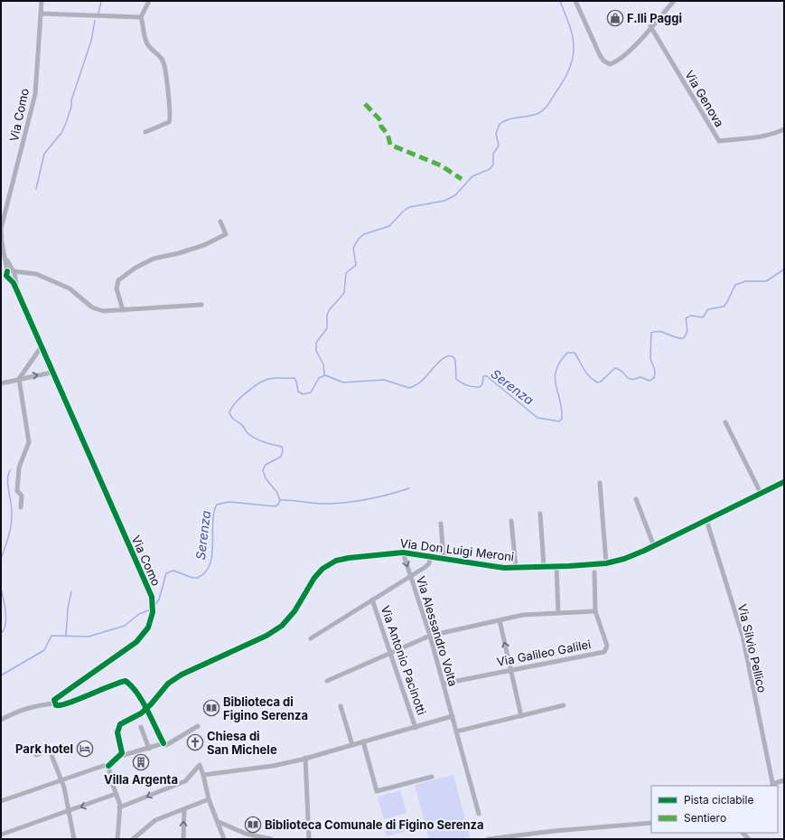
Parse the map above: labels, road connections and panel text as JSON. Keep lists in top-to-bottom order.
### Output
{
  "streets": {
    "street": [
      "Via Genova",
      "Via Como",
      "Via Don Luigi Meroni",
      "Via Alessandro Volta",
      "Via Silvio Pellico",
      "Via Galileo Galilei",
      "Via Antonio Pacinotti"
    ]
  },
  "crossings": [
    ["Via Don Luigi Meroni", "Via Alessandro Volta"],
    ["Via Don Luigi Meroni", "Via Silvio Pellico"],
    ["Via Alessandro Volta", "Via Galileo Galilei"]
  ],
  "water": ["Serenza"],
  "places": {
    "shop": ["F.lli Paggi"],
    "library": ["Biblioteca di Figino Serenza", "Biblioteca Comunale di Figino Serenza"],
    "church": ["Chiesa di San Michele"],
    "hotel": ["Park hotel"],
    "building": ["Villa Argenta"]
  },
  "legend": ["Pista ciclabile", "Sentiero"]
}
